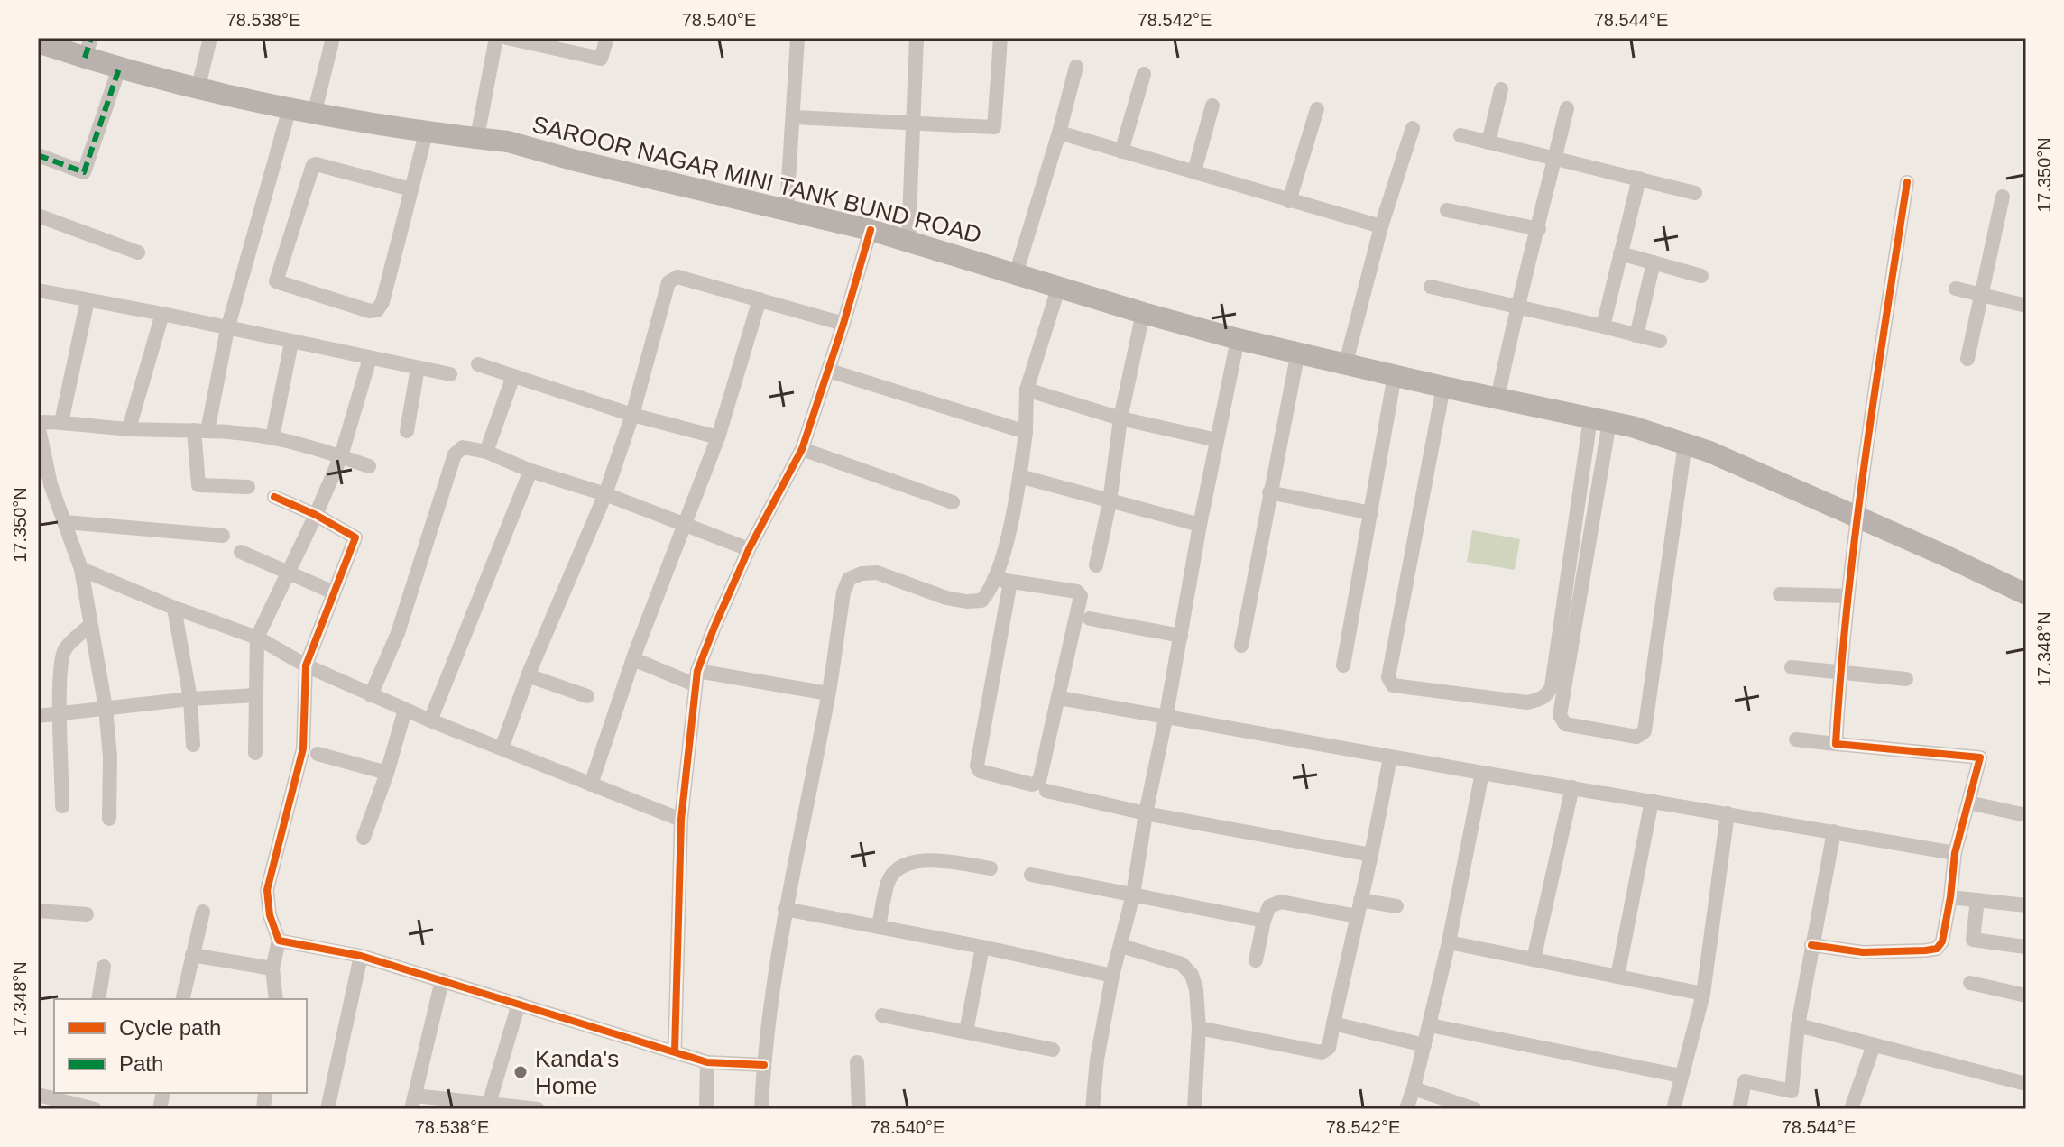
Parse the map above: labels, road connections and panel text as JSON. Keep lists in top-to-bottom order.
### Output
{
  "streets": {
    "main road": ["SAROOR NAGAR MINI TANK BUND ROAD"]
  },
  "places": ["Kanda's Home"],
  "legend": ["Cycle path", "Path"],
  "coordinates": [
    "78.538°E",
    "78.540°E",
    "78.542°E",
    "78.544°E",
    "17.350°N",
    "17.348°N"
  ]
}
